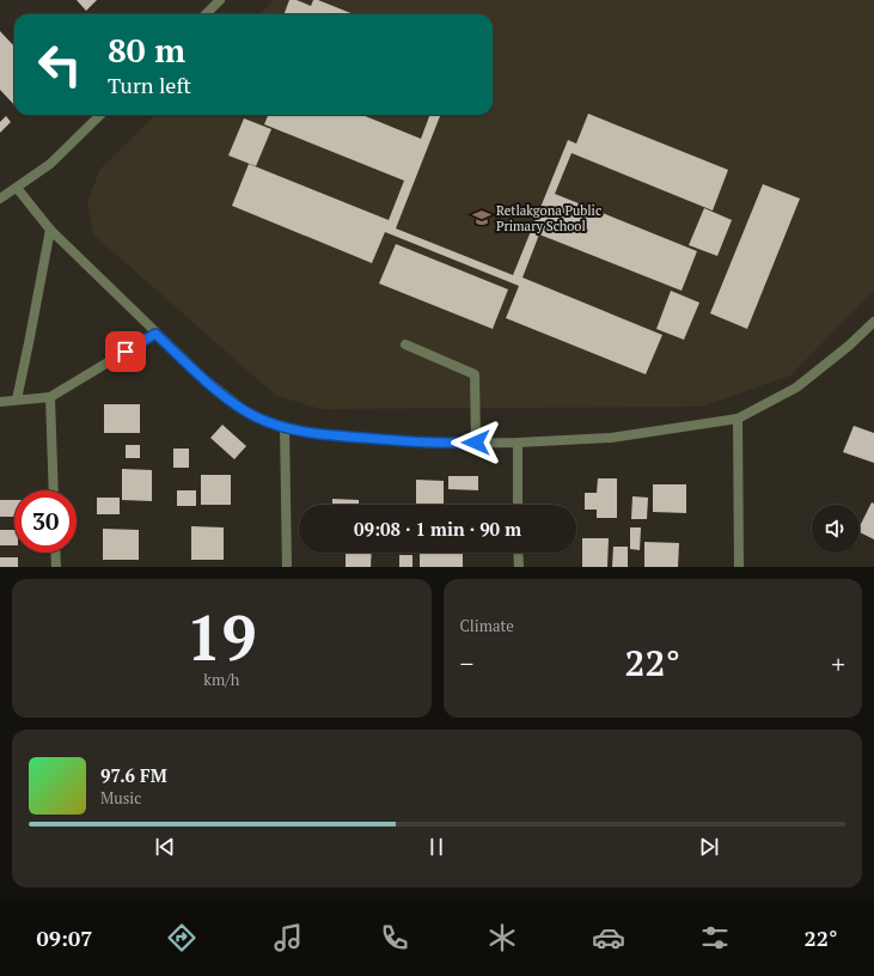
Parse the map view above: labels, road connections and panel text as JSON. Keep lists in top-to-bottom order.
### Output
{
  "places": {
    "school or university": ["Retlakgona Public Primary School"]
  },
  "page": {
    "turn": ["80 m", "Turn left"],
    "limit": "30",
    "trip": "09:08 · 1 min · 90 m",
    "tile": [
      ["19", "km/h"],
      "Climate"
    ],
    "heat": ["−", "22°", "+"],
    "song": ["97.6 FM", "Music"],
    "tabs": ["09:07", "22°"]
  }
}
